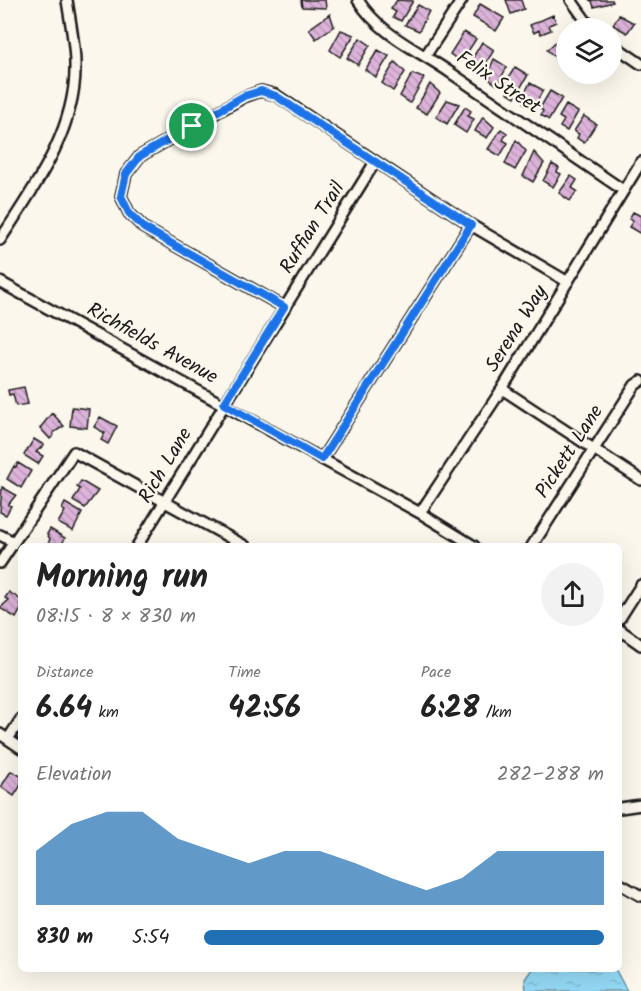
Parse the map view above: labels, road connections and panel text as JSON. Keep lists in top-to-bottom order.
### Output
{
  "streets": {
    "street": [
      "Felix Street",
      "Ruffian Trail",
      "Serena Way",
      "Richfields Avenue",
      "Pickett Lane",
      "Rich Lane"
    ]
  },
  "crossings": [
    ["Felix Street", "Serena Way"],
    ["Ruffian Trail", "Richfields Avenue"],
    ["Ruffian Trail", "Rich Lane"],
    ["Serena Way", "Richfields Avenue"],
    ["Richfields Avenue", "Rich Lane"]
  ],
  "page": {
    "heading": ["Morning run", "08:15 · 8 × 830 m"],
    "stats": [
      ["Distance", "6.64 km"],
      ["Time", "42:56"],
      ["Pace", "6:28 /km"]
    ],
    "chart": ["Elevation", "282–288 m"],
    "list": [
      {
        "name": "830 m",
        "note": "5:54"
      }
    ]
  }
}
